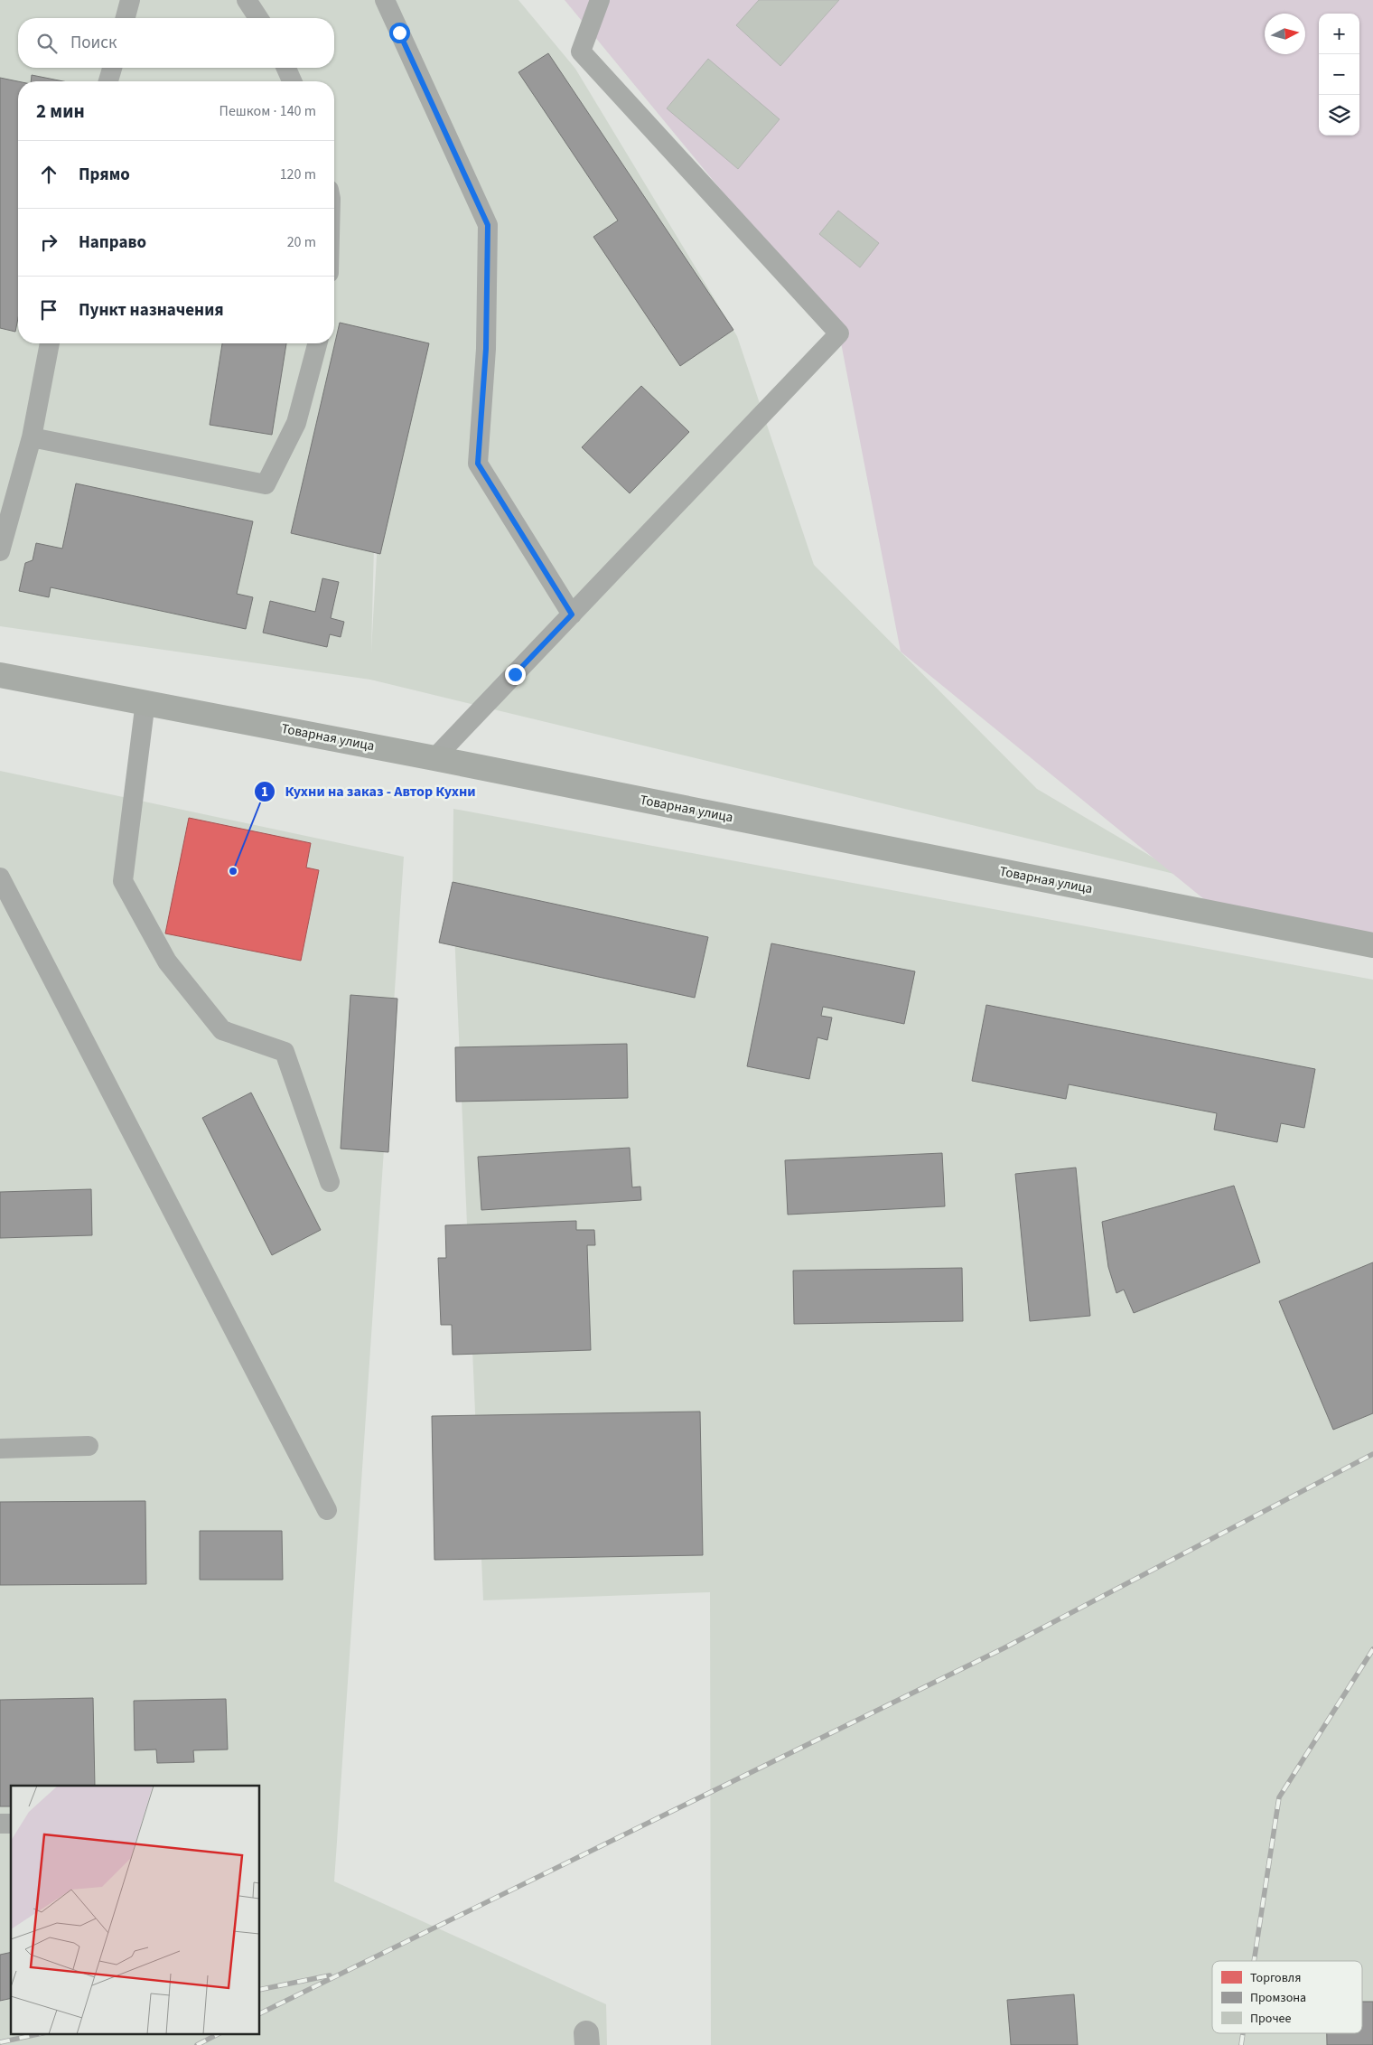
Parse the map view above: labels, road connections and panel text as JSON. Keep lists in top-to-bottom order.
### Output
{
  "streets": {
    "street": ["Товарная улица"]
  },
  "places": ["Кухни на заказ - Автор Кухни"],
  "legend": ["Торговля", "Промзона", "Прочее"],
  "north": "right",
  "page": {
    "map_buttons": ["+", "−"],
    "search": "Поиск",
    "heading": ["2 мин", "Пешком · 140 m"],
    "list": [
      ["Прямо", "120 m"],
      ["Направо", "20 m"],
      "Пункт назначения"
    ]
  }
}
